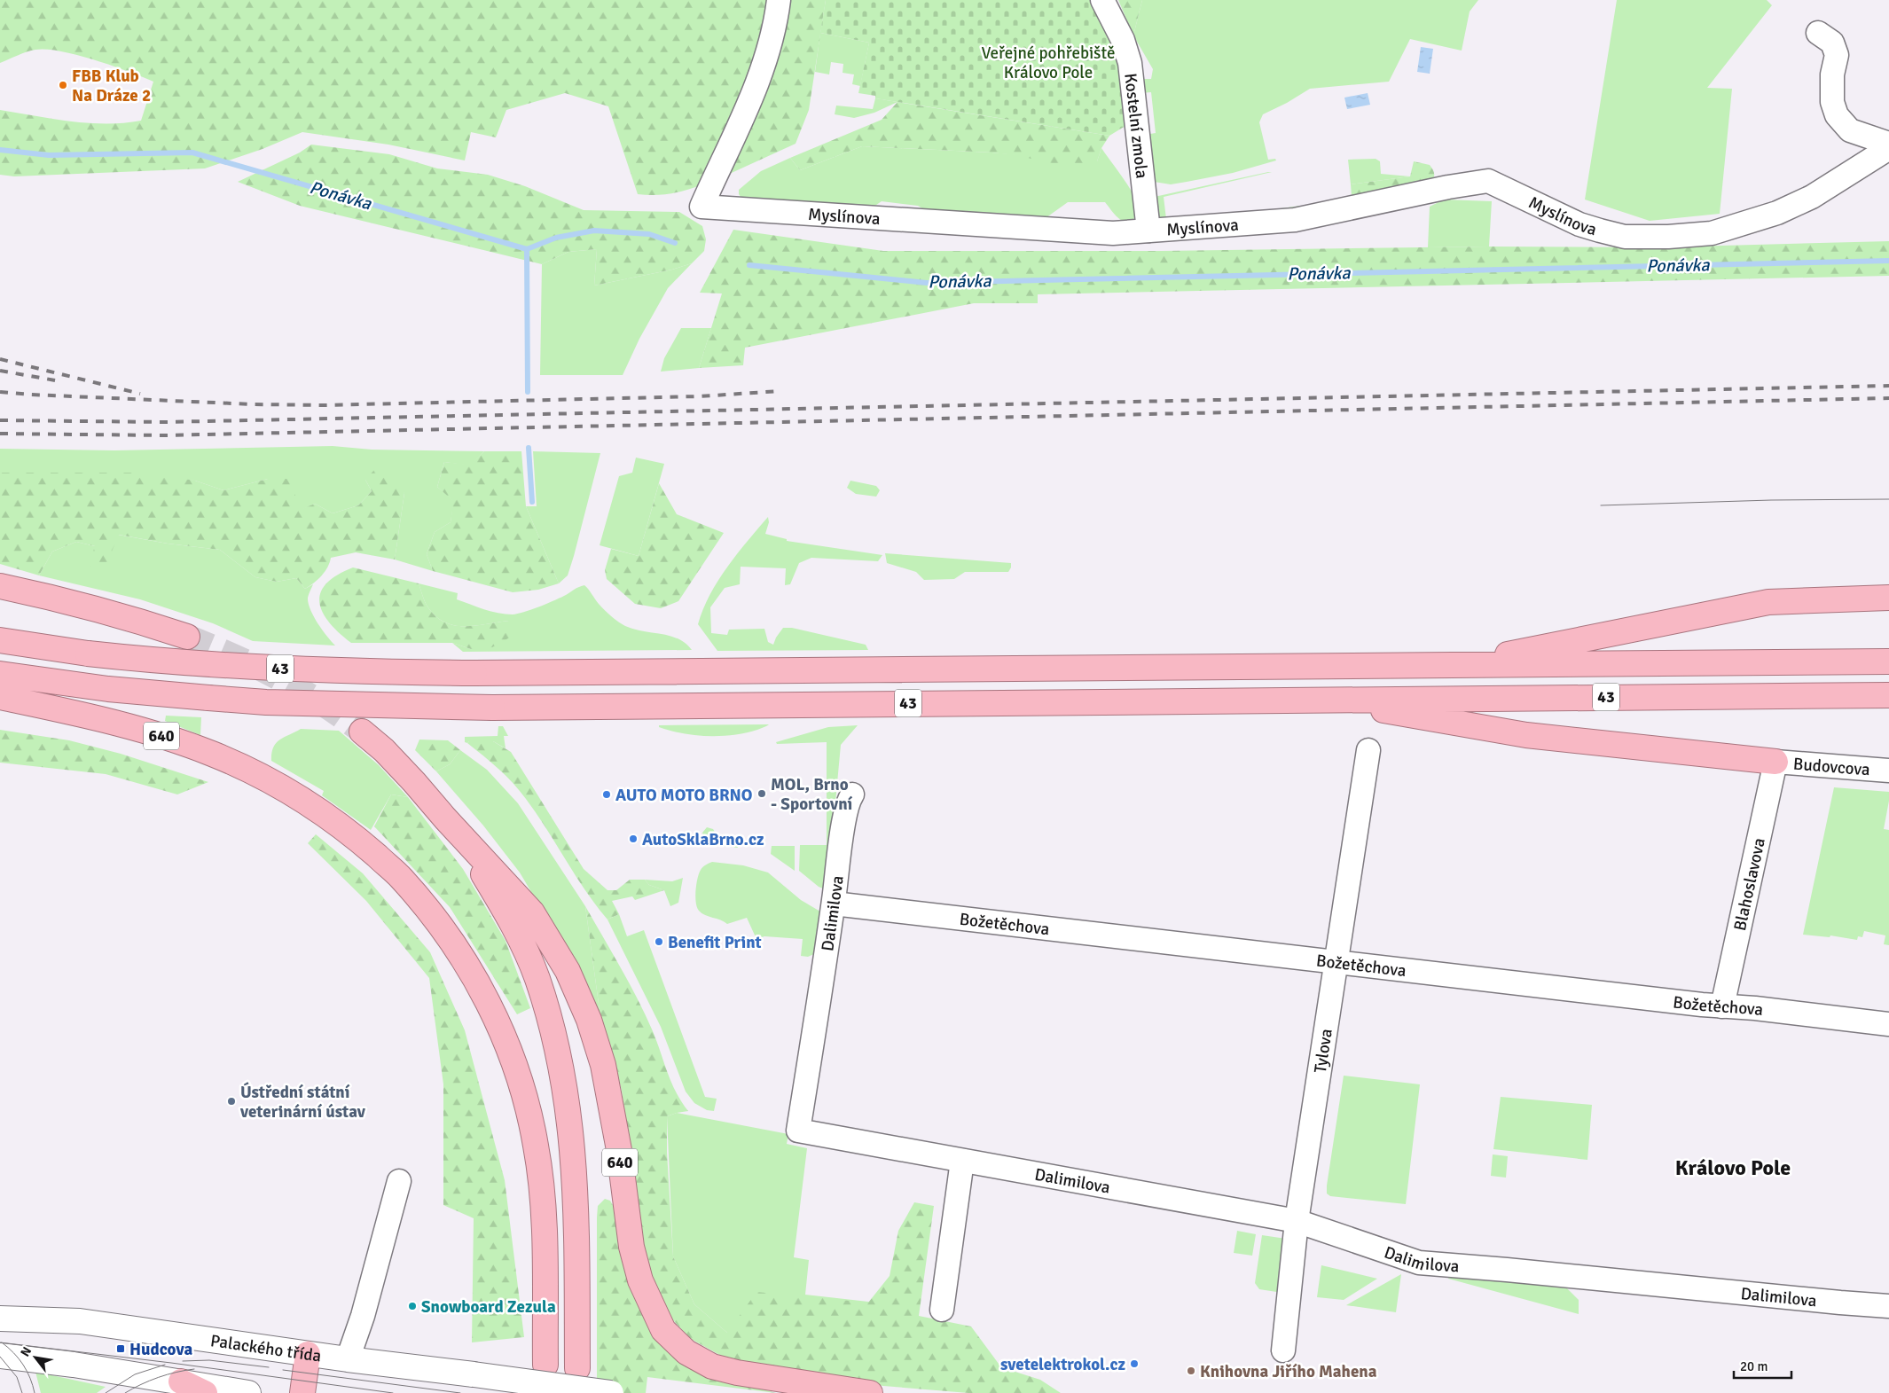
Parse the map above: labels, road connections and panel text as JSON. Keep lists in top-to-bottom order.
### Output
{
  "streets": {
    "highway": ["43", "640"],
    "street": [
      "Kostelní zmola",
      "Myslínova",
      "Budovcova",
      "Blahoslavova",
      "Dalimilova",
      "Božetěchova",
      "Tylova",
      "Palackého třída"
    ]
  },
  "crossings": [
    ["Kostelní zmola", "Myslínova"],
    ["Budovcova", "Blahoslavova"],
    ["Blahoslavova", "Božetěchova"],
    ["Dalimilova", "Božetěchova"],
    ["Dalimilova", "Tylova"],
    ["Božetěchova", "Tylova"]
  ],
  "districts": ["Královo Pole"],
  "water": ["Ponávka"],
  "parks": ["Veřejné pohřebiště Královo Pole"],
  "places": {
    "other": [
      "FBB Klub Na Dráze 2",
      "MOL, Brno - Sportovní",
      "AUTO MOTO BRNO",
      "AutoSklaBrno.cz",
      "Benefit Print",
      "Ústřední státní veterinární ústav",
      "Snowboard Zezula",
      "svetelektrokol.cz",
      "Knihovna Jiřího Mahena"
    ],
    "transit": ["Hudcova"]
  },
  "scale_bar": "20 m",
  "north": "top left"
}
